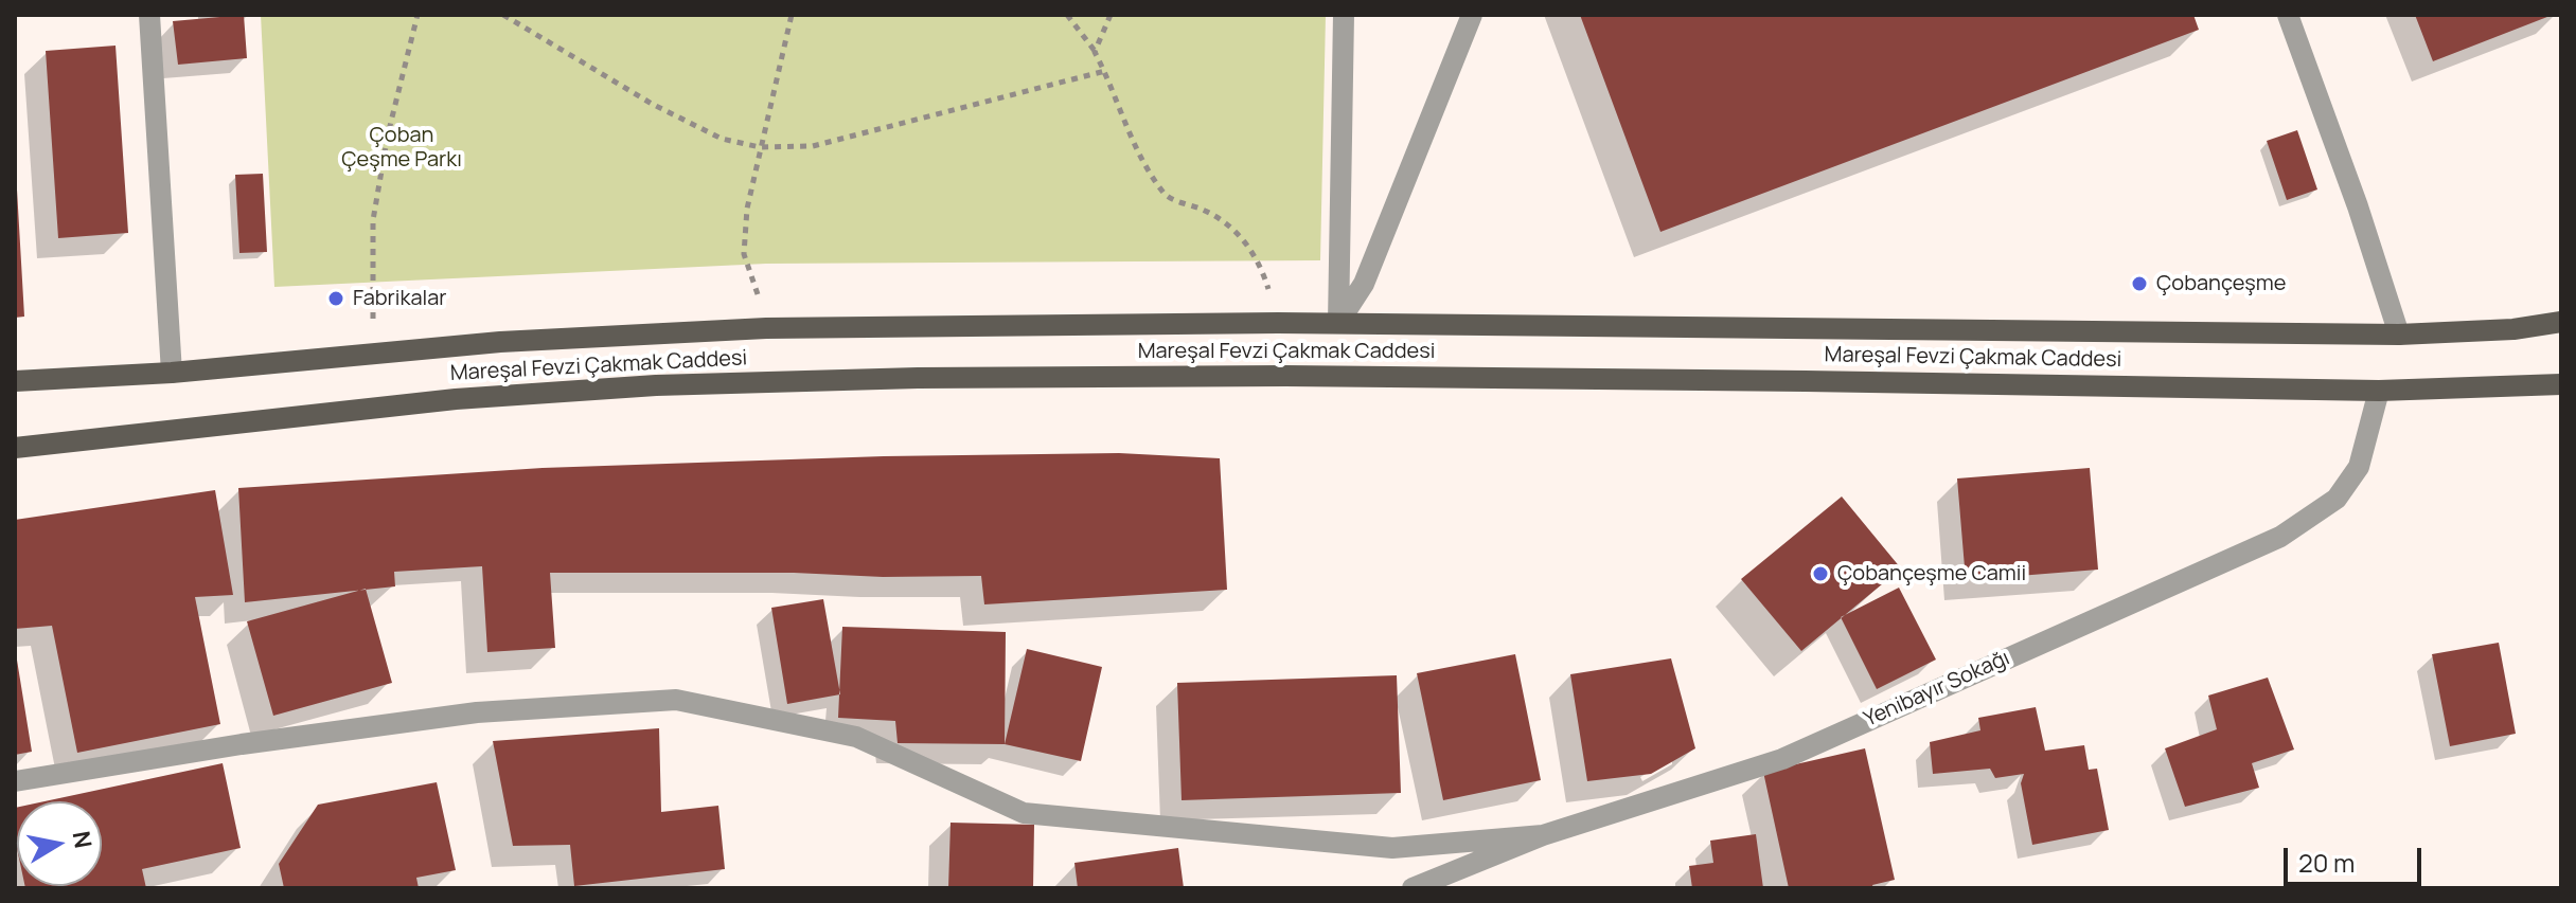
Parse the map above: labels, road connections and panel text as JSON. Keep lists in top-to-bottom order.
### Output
{
  "streets": {
    "main road": ["Mareşal Fevzi Çakmak Caddesi"],
    "street": ["Yenibayır Sokağı"]
  },
  "crossings": [
    ["Mareşal Fevzi Çakmak Caddesi", "Yenibayır Sokağı"]
  ],
  "parks": ["Çoban Çeşme Parkı"],
  "places": ["Çobançeşme", "Fabrikalar", "Çobançeşme Camii"],
  "scale_bar": "20 m",
  "north": "right"
}
